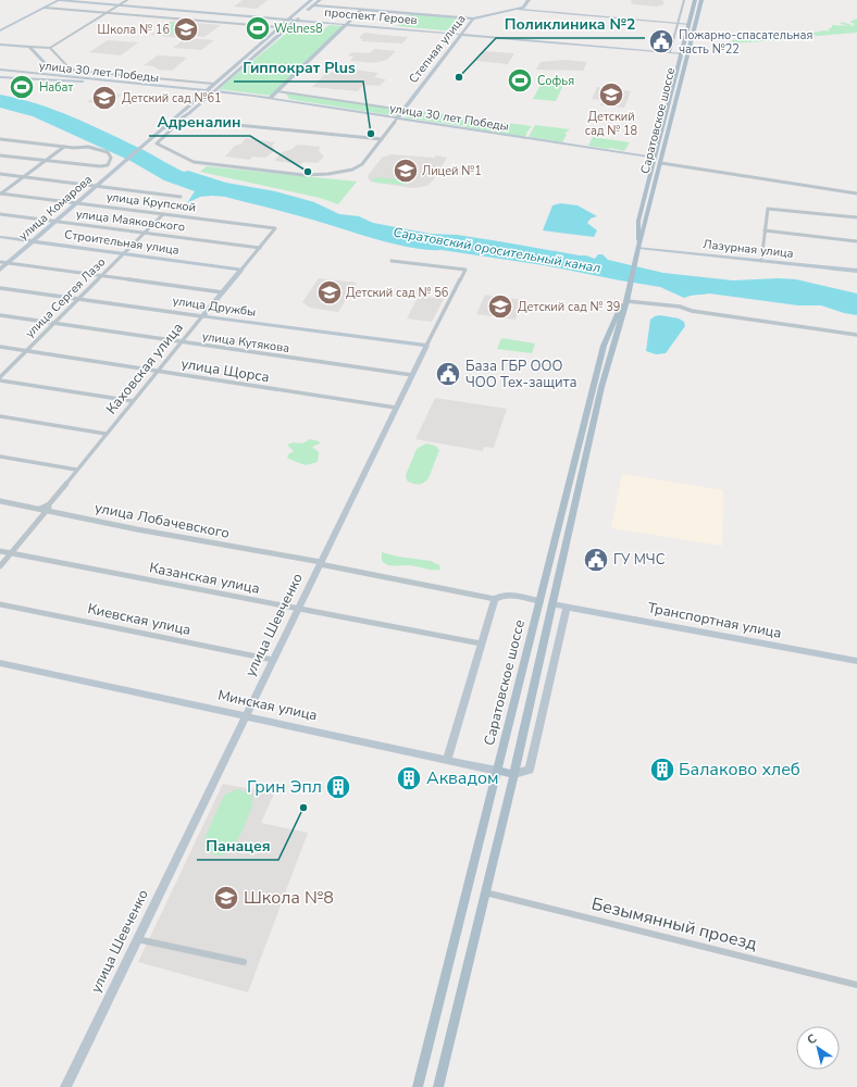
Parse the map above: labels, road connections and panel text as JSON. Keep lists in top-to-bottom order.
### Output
{
  "streets": {
    "main road": [
      "проспект Героев",
      "Степная улица",
      "улица 30 лет Победы",
      "Саратовское шоссе",
      "улица Комарова",
      "Строительная улица",
      "Лазурная улица",
      "улица Дружбы",
      "Каховская улица",
      "Транспортная улица",
      "улица Шевченко",
      "Минская улица"
    ],
    "street": [
      "улица Крупской",
      "улица Маяковского",
      "улица Сергея Лазо",
      "улица Кутякова",
      "улица Щорса",
      "улица Лобачевского",
      "Казанская улица",
      "Киевская улица",
      "Безымянный проезд"
    ]
  },
  "crossings": [
    ["проспект Героев", "Степная улица"],
    ["проспект Героев", "Саратовское шоссе"],
    ["Степная улица", "улица 30 лет Победы"],
    ["Степная улица", "Саратовское шоссе"],
    ["улица 30 лет Победы", "Саратовское шоссе"],
    ["Саратовское шоссе", "Лазурная улица"],
    ["Саратовское шоссе", "Транспортная улица"],
    ["Саратовское шоссе", "Минская улица"],
    ["Саратовское шоссе", "Безымянный проезд"],
    ["улица Крупской", "улица Комарова"],
    ["улица Крупской", "улица Сергея Лазо"],
    ["улица Крупской", "Каховская улица"],
    ["улица Комарова", "улица Маяковского"],
    ["улица Комарова", "Строительная улица"],
    ["улица Маяковского", "улица Сергея Лазо"],
    ["улица Маяковского", "Каховская улица"],
    ["Строительная улица", "улица Сергея Лазо"],
    ["Строительная улица", "Каховская улица"],
    ["улица Сергея Лазо", "улица Дружбы"],
    ["улица Сергея Лазо", "улица Кутякова"],
    ["улица Сергея Лазо", "улица Щорса"],
    ["улица Дружбы", "Каховская улица"],
    ["улица Дружбы", "улица Шевченко"],
    ["улица Кутякова", "Каховская улица"],
    ["улица Кутякова", "улица Шевченко"],
    ["Каховская улица", "улица Щорса"],
    ["Каховская улица", "улица Лобачевского"],
    ["Каховская улица", "Казанская улица"],
    ["улица Щорса", "улица Шевченко"],
    ["улица Лобачевского", "улица Шевченко"],
    ["Казанская улица", "улица Шевченко"],
    ["Киевская улица", "улица Шевченко"],
    ["Транспортная улица", "Минская улица"],
    ["улица Шевченко", "Минская улица"]
  ],
  "water": ["Саратовский оросительный канал"],
  "places": {
    "sports": ["Welnes8", "Софья", "Набат"],
    "school or university": [
      "Школа № 16",
      "Детский сад № 18",
      "Детский сад №61",
      "Лицей №1",
      "Детский сад № 56",
      "Детский сад № 39",
      "Школа №8"
    ],
    "public building": ["Пожарно-спасательная часть №22", "База ГБР ООО ЧОО Тех-защита", "ГУ МЧС"],
    "other": [
      "Поликлиника №2",
      "Гиппократ Plus",
      "Адреналин",
      "Панацея"
    ],
    "building": ["Балаково хлеб", "Аквадом", "Грин Эпл"]
  },
  "north": "top left"
}
